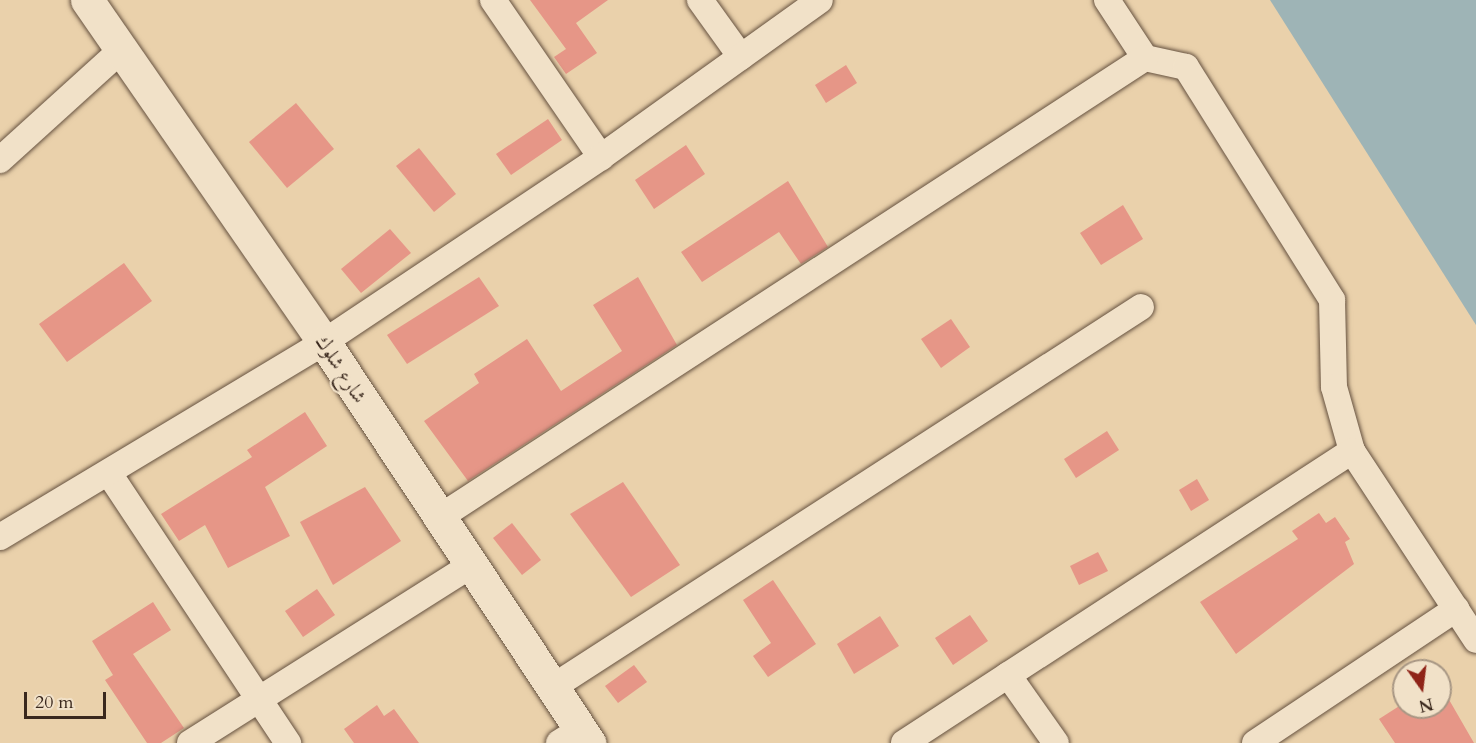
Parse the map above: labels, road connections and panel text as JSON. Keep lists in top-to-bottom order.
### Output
{
  "streets": {
    "street": ["شارع شلوك"]
  },
  "scale_bar": "20 m",
  "north": "bottom"
}
